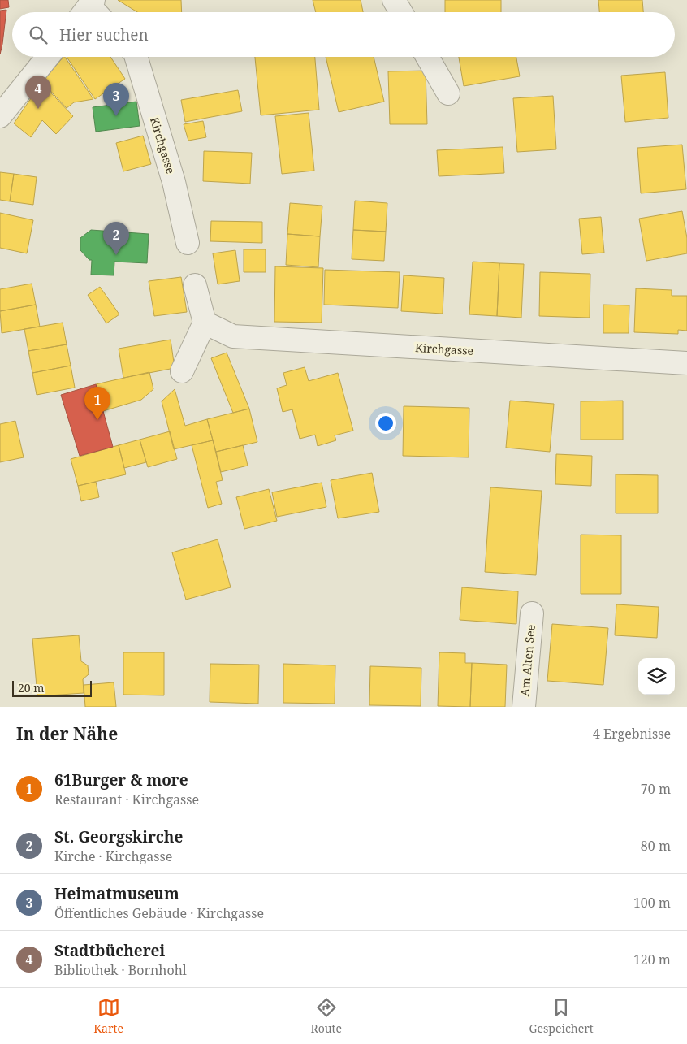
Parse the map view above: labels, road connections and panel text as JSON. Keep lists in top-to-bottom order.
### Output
{
  "streets": {
    "street": ["Kirchgasse", "Am Alten See"]
  },
  "scale_bar": "20 m",
  "page": {
    "search": "Hier suchen",
    "pins": [
      "4",
      "3",
      "2",
      "1"
    ],
    "scale": "20 m",
    "heading": ["In der Nähe", "4 Ergebnisse"],
    "list": [
      {
        "mark": "1",
        "name": "61Burger & more",
        "note": "Restaurant · Kirchgasse",
        "value": "70 m"
      },
      {
        "mark": "2",
        "name": "St. Georgskirche",
        "note": "Kirche · Kirchgasse",
        "value": "80 m"
      },
      {
        "mark": "3",
        "name": "Heimatmuseum",
        "note": "Öffentliches Gebäude · Kirchgasse",
        "value": "100 m"
      },
      {
        "mark": "4",
        "name": "Stadtbücherei",
        "note": "Bibliothek · Bornhohl",
        "value": "120 m"
      }
    ],
    "nav": ["Karte", "Route", "Gespeichert"]
  }
}
